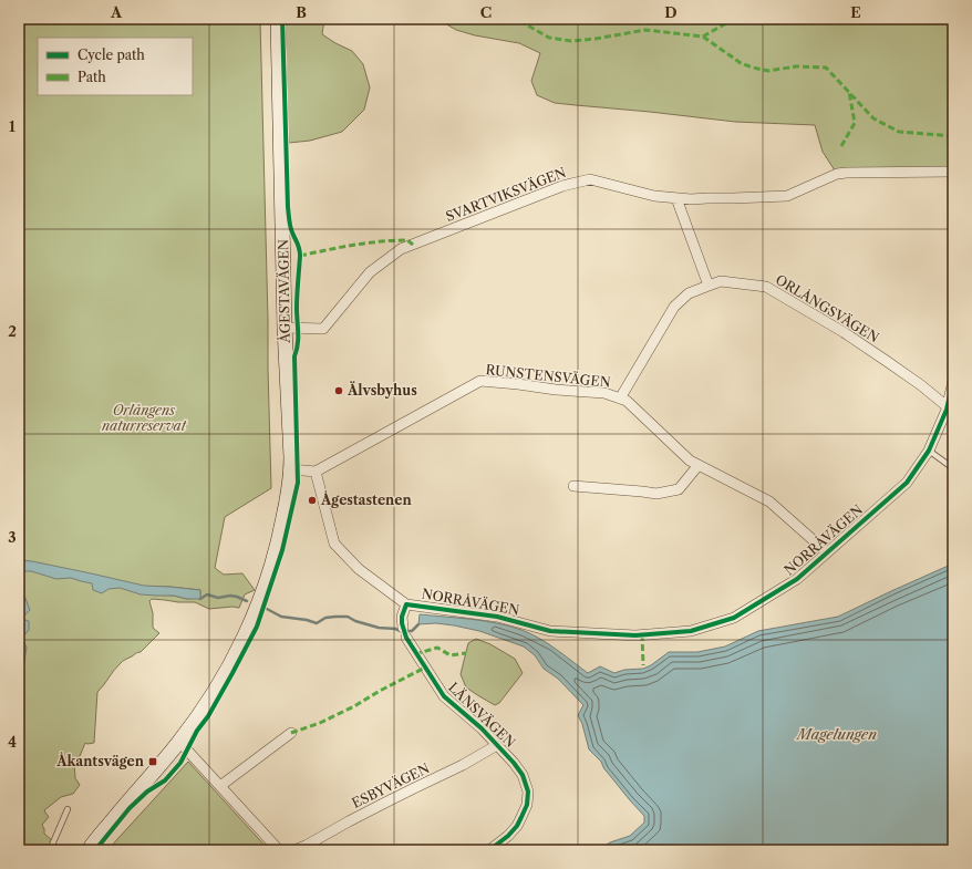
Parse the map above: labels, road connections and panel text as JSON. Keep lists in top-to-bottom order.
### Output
{
  "streets": {
    "main road": ["ÅGESTAVÄGEN"],
    "street": [
      "SVARTVIKSVÄGEN",
      "ORLÅNGSVÄGEN",
      "RUNSTENSVÄGEN",
      "NORRÅVÄGEN",
      "LÄNSVÄGEN",
      "ESBYVÄGEN"
    ]
  },
  "crossings": [
    ["SVARTVIKSVÄGEN", "ÅGESTAVÄGEN"],
    ["ORLÅNGSVÄGEN", "RUNSTENSVÄGEN"],
    ["ORLÅNGSVÄGEN", "NORRÅVÄGEN"],
    ["RUNSTENSVÄGEN", "NORRÅVÄGEN"],
    ["LÄNSVÄGEN", "ESBYVÄGEN"]
  ],
  "water": ["Magelungen"],
  "parks": ["Orlångens naturreservat"],
  "places": {
    "other": ["Älvsbyhus", "Ågestastenen"],
    "transit": ["Åkantsvägen"]
  },
  "legend": ["Cycle path", "Path"],
  "grid": {
    "columns": [
      "A",
      "B",
      "C",
      "D",
      "E"
    ],
    "rows": [
      "1",
      "2",
      "3",
      "4"
    ]
  }
}
